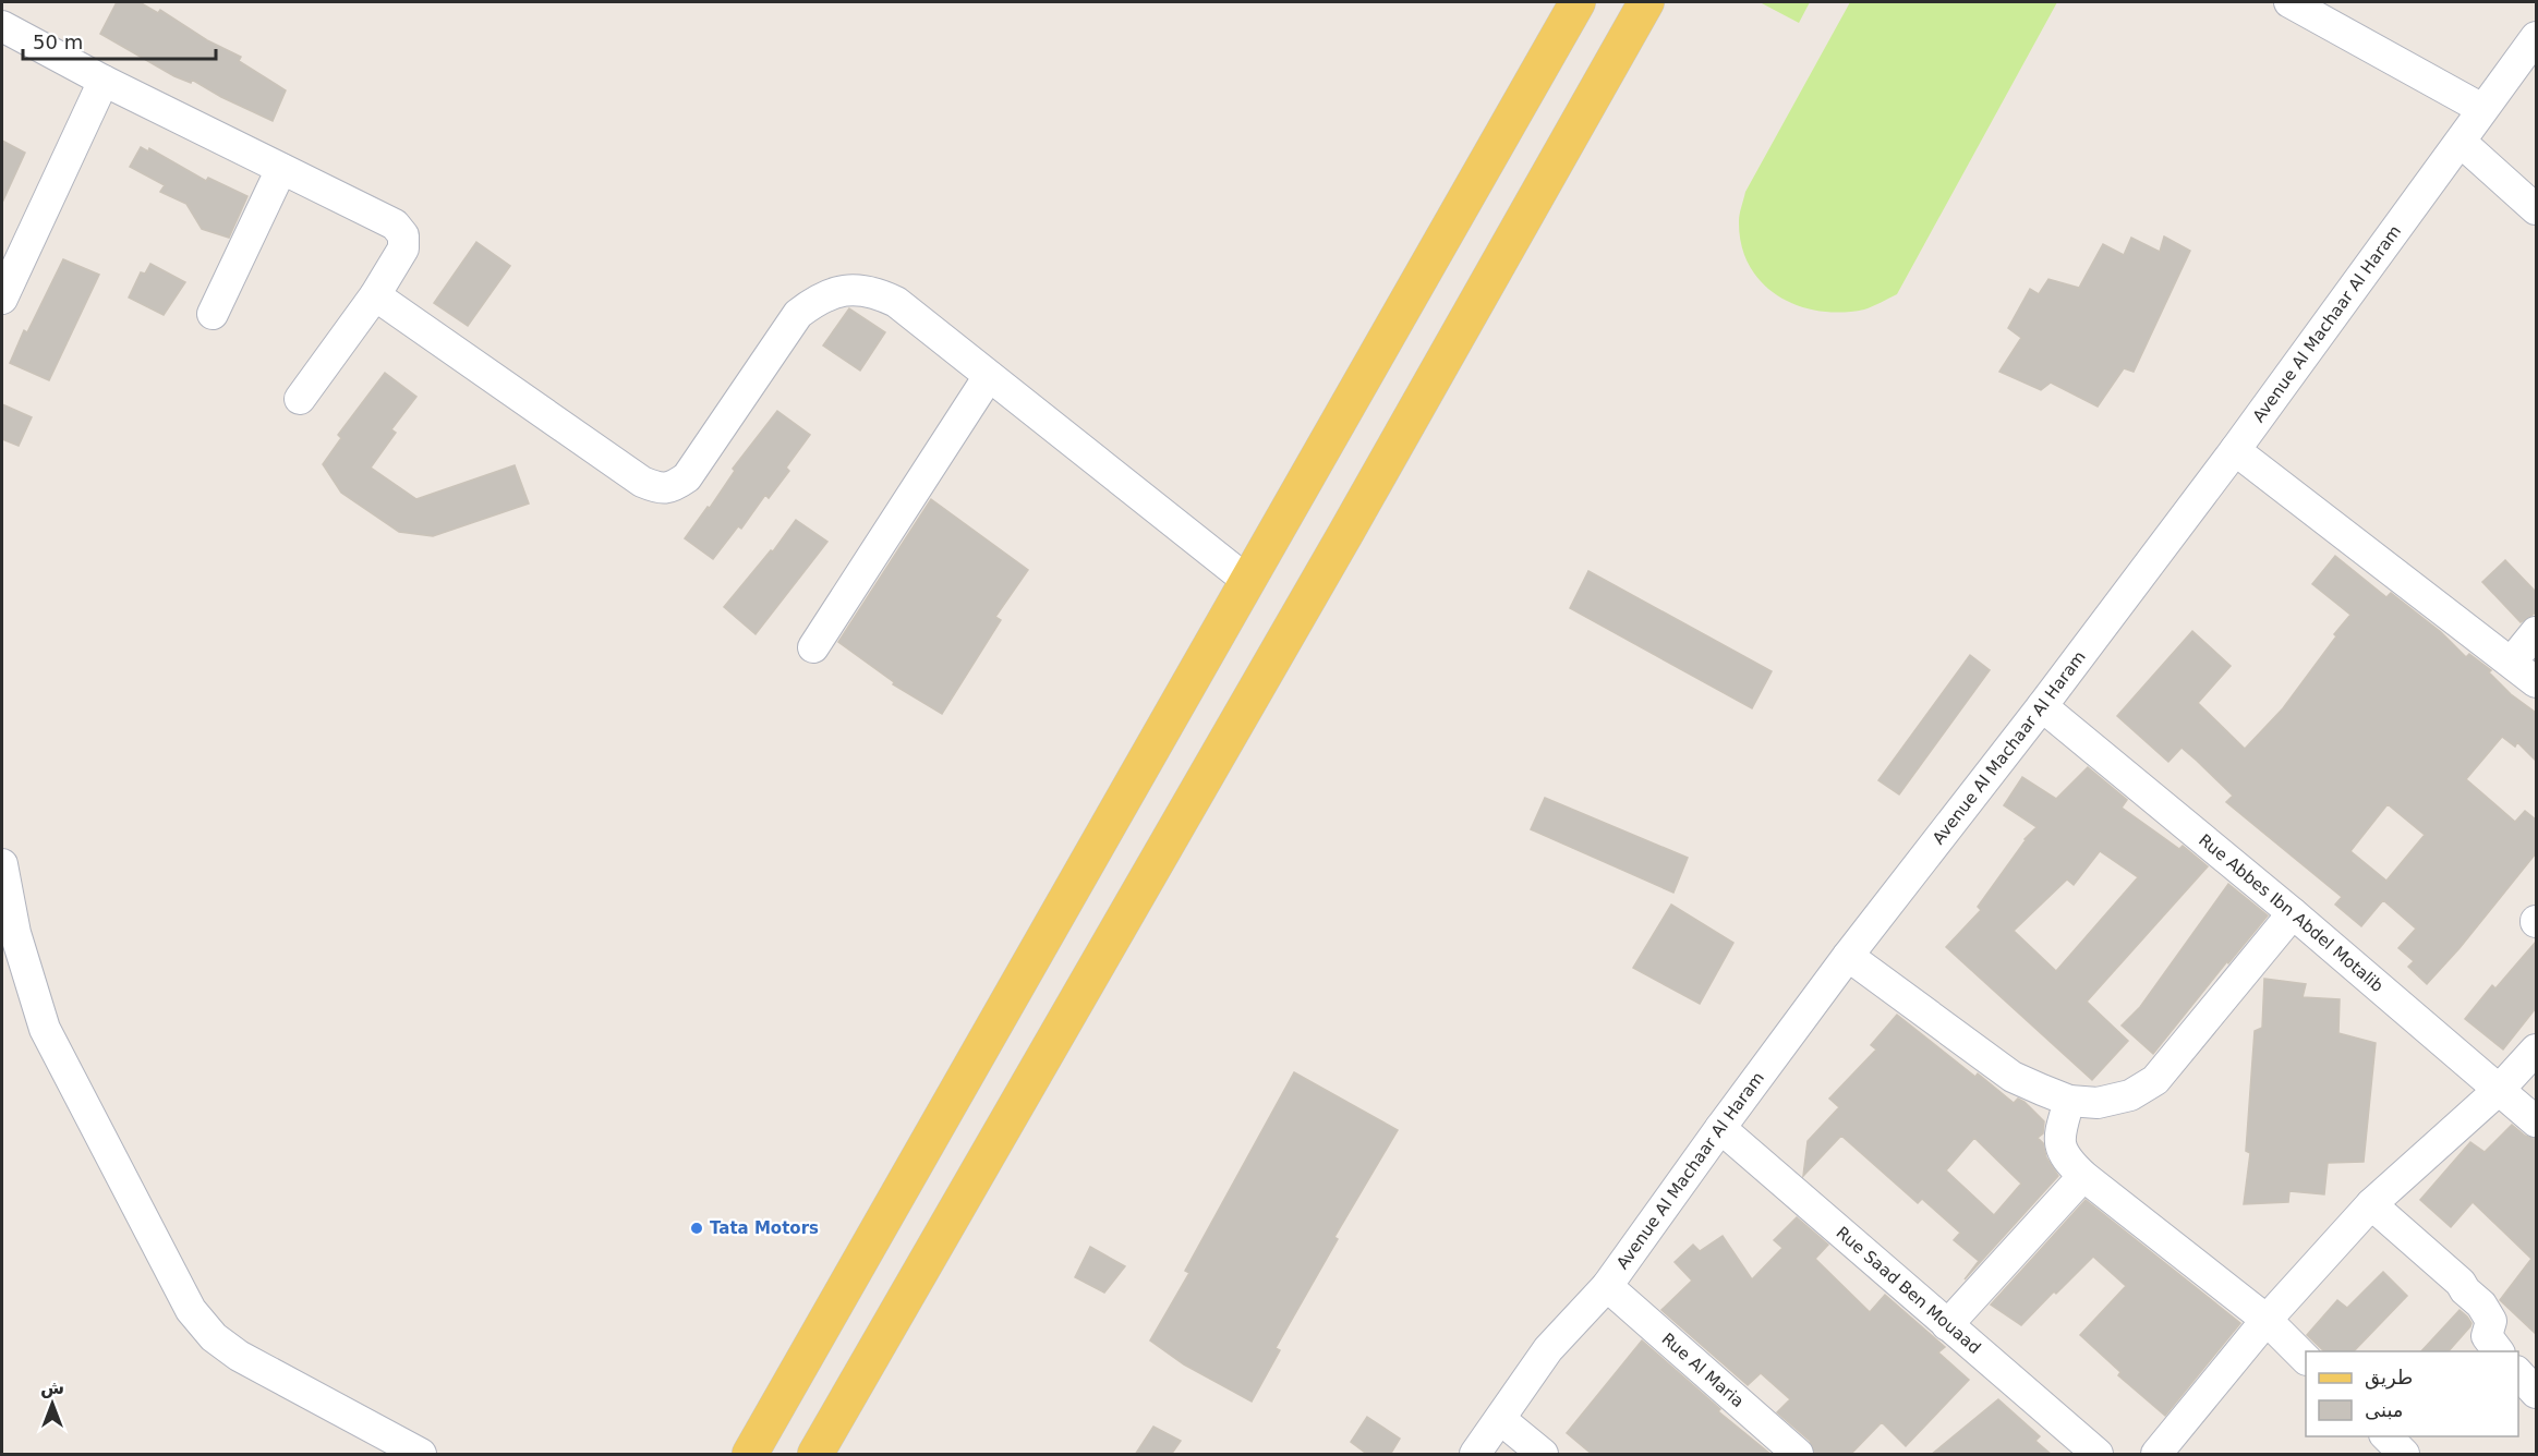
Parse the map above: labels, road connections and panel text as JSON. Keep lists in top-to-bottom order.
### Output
{
  "streets": {
    "street": [
      "Avenue Al Machaar Al Haram",
      "Rue Abbes Ibn Abdel Motalib",
      "Rue Saad Ben Mouaad",
      "Rue Al Maria"
    ]
  },
  "crossings": [
    ["Avenue Al Machaar Al Haram", "Rue Abbes Ibn Abdel Motalib"],
    ["Avenue Al Machaar Al Haram", "Rue Saad Ben Mouaad"],
    ["Avenue Al Machaar Al Haram", "Rue Al Maria"]
  ],
  "places": ["Tata Motors"],
  "legend": ["طريق", "مبنى"],
  "scale_bar": "50 m",
  "north": "top"
}
